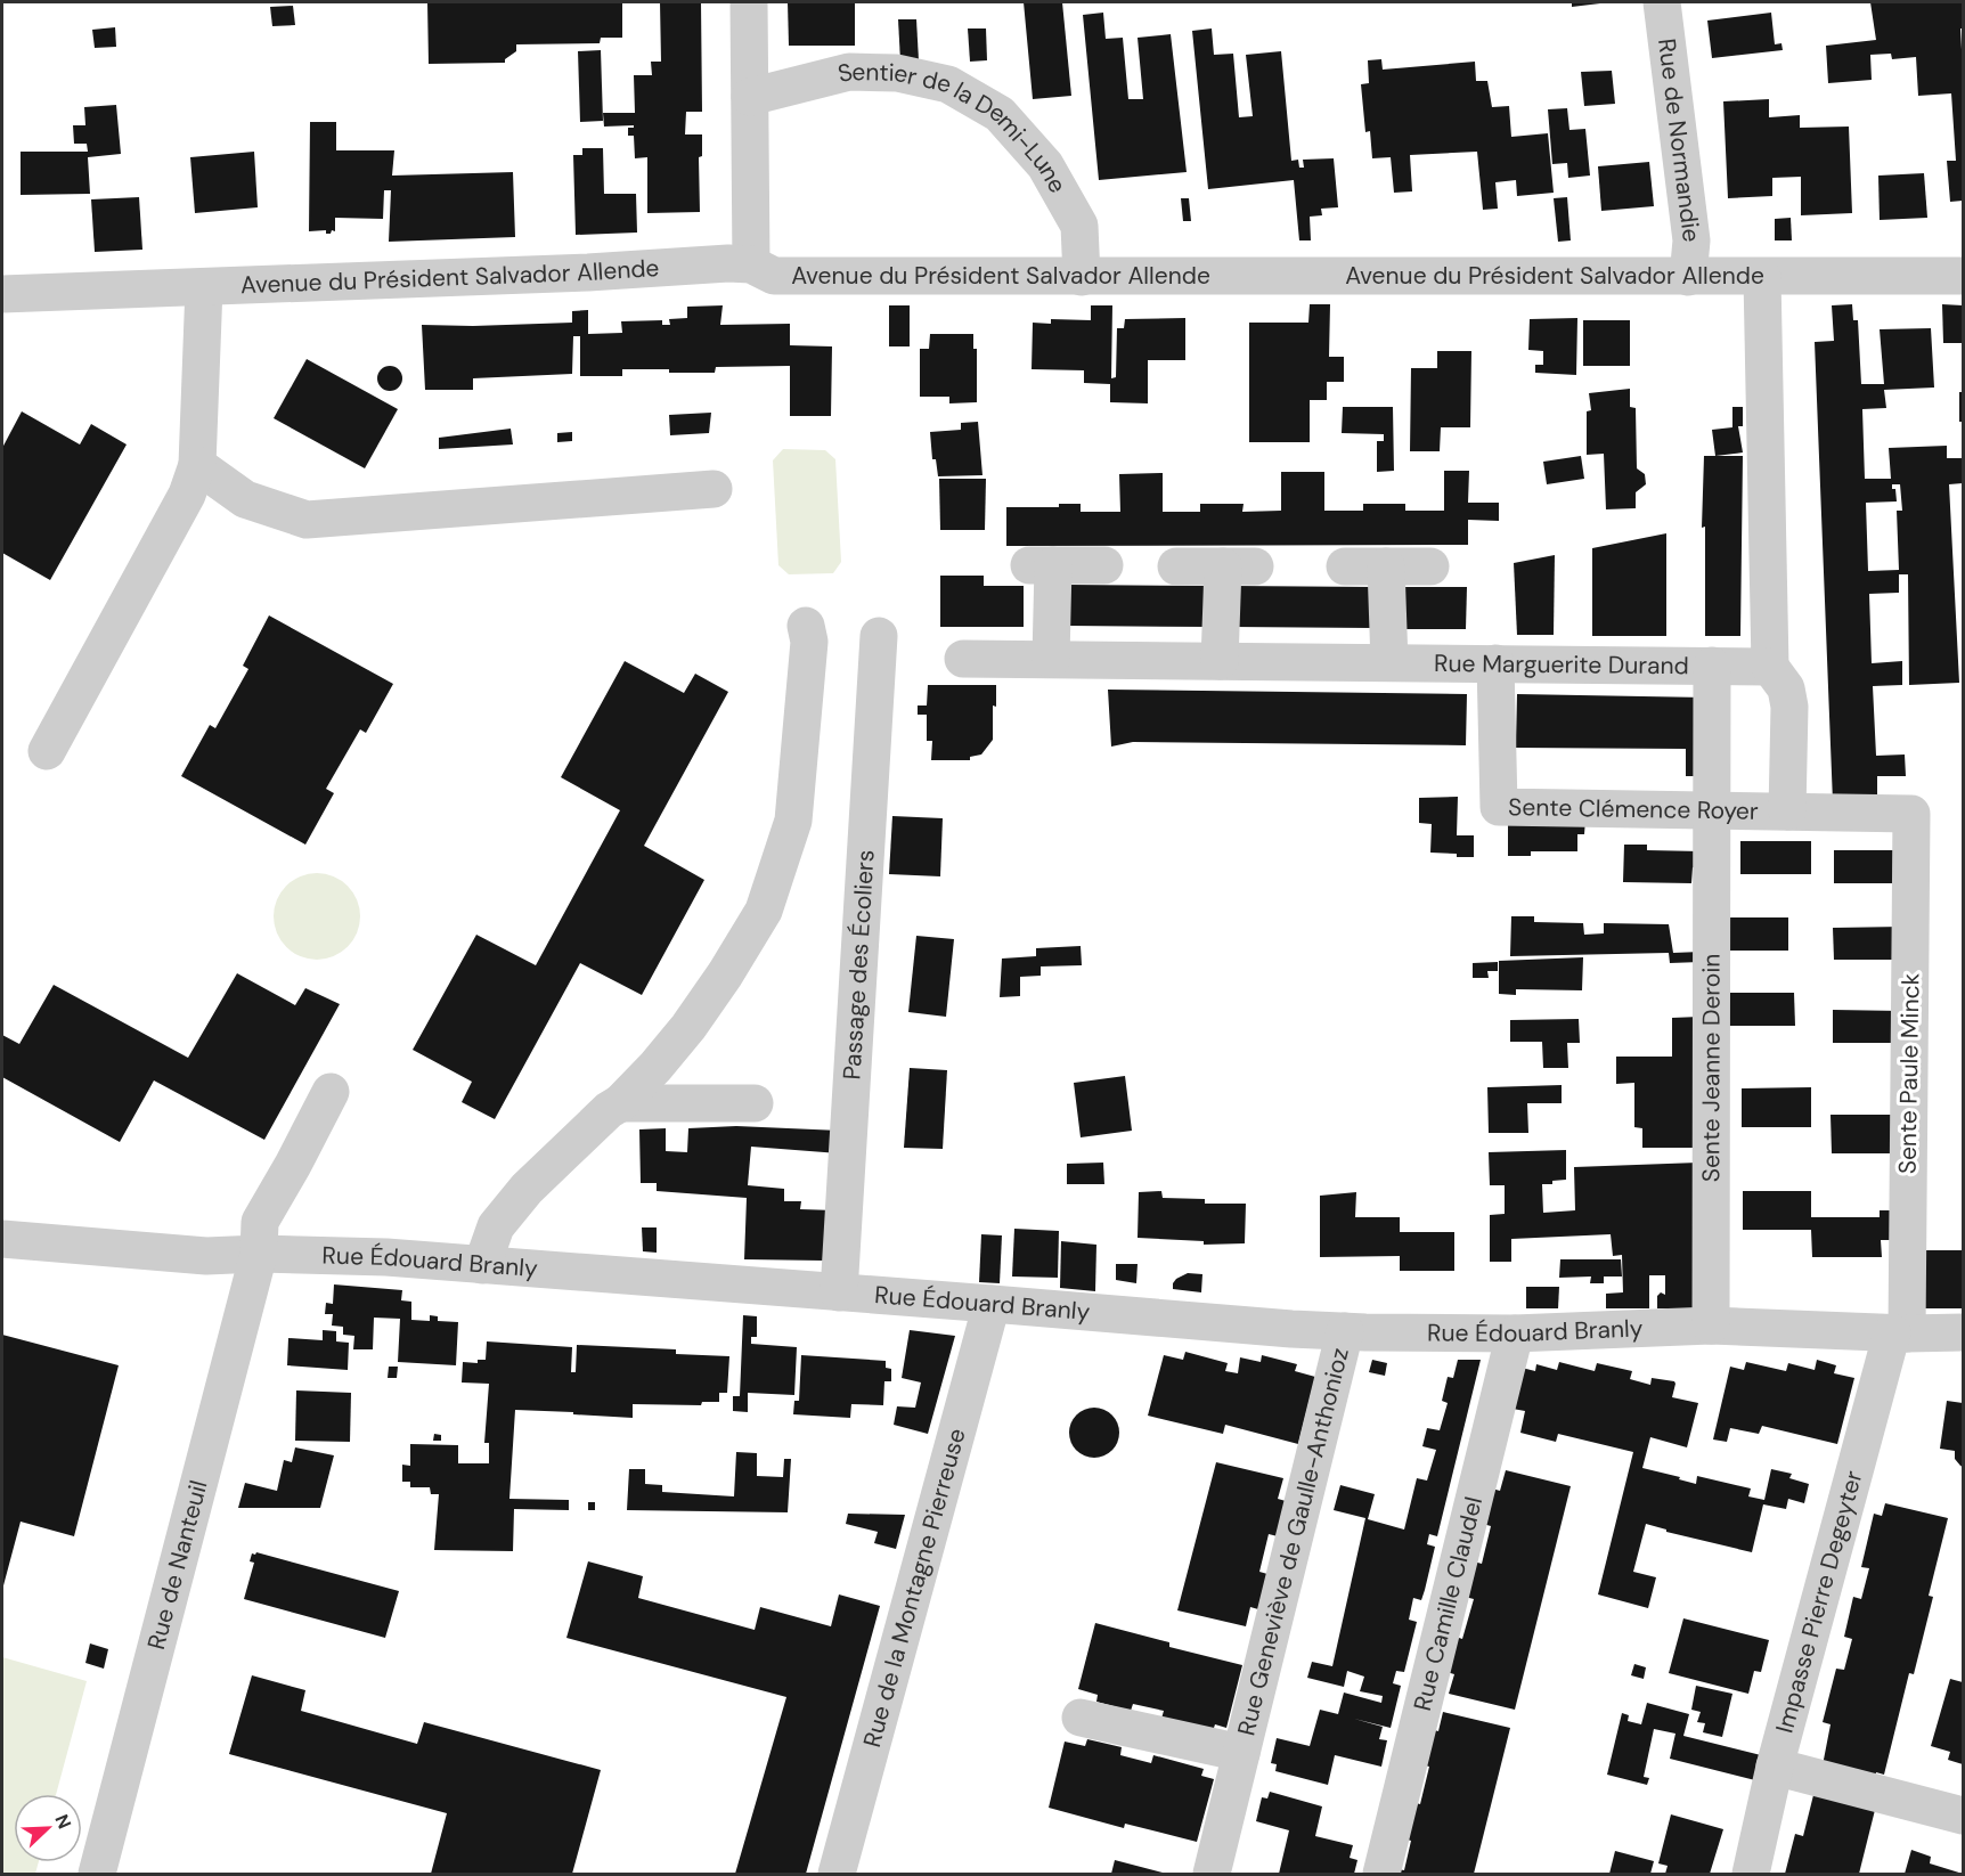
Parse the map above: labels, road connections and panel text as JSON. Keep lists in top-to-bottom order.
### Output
{
  "streets": {
    "street": [
      "Sentier de la Demi-Lune",
      "Rue de Normandie",
      "Avenue du Président Salvador Allende",
      "Rue Marguerite Durand",
      "Sente Clémence Royer",
      "Passage des Écoliers",
      "Sente Jeanne Deroin",
      "Sente Paule Minck",
      "Rue Édouard Branly",
      "Rue Geneviève de Gaulle-Anthonioz",
      "Rue de Nanteuil",
      "Rue de la Montagne Pierreuse",
      "Impasse Pierre Degeyter",
      "Rue Camille Claudel"
    ]
  },
  "crossings": [
    ["Sentier de la Demi-Lune", "Avenue du Président Salvador Allende"],
    ["Rue de Normandie", "Avenue du Président Salvador Allende"],
    ["Rue Marguerite Durand", "Sente Clémence Royer"],
    ["Rue Marguerite Durand", "Sente Jeanne Deroin"],
    ["Sente Clémence Royer", "Sente Jeanne Deroin"],
    ["Sente Clémence Royer", "Sente Paule Minck"],
    ["Passage des Écoliers", "Rue Édouard Branly"],
    ["Sente Jeanne Deroin", "Rue Édouard Branly"],
    ["Sente Paule Minck", "Rue Édouard Branly"],
    ["Sente Paule Minck", "Impasse Pierre Degeyter"],
    ["Rue Édouard Branly", "Rue Geneviève de Gaulle-Anthonioz"],
    ["Rue Édouard Branly", "Rue de Nanteuil"],
    ["Rue Édouard Branly", "Rue de la Montagne Pierreuse"],
    ["Rue Édouard Branly", "Impasse Pierre Degeyter"],
    ["Rue Édouard Branly", "Rue Camille Claudel"]
  ],
  "north": "top right"
}
